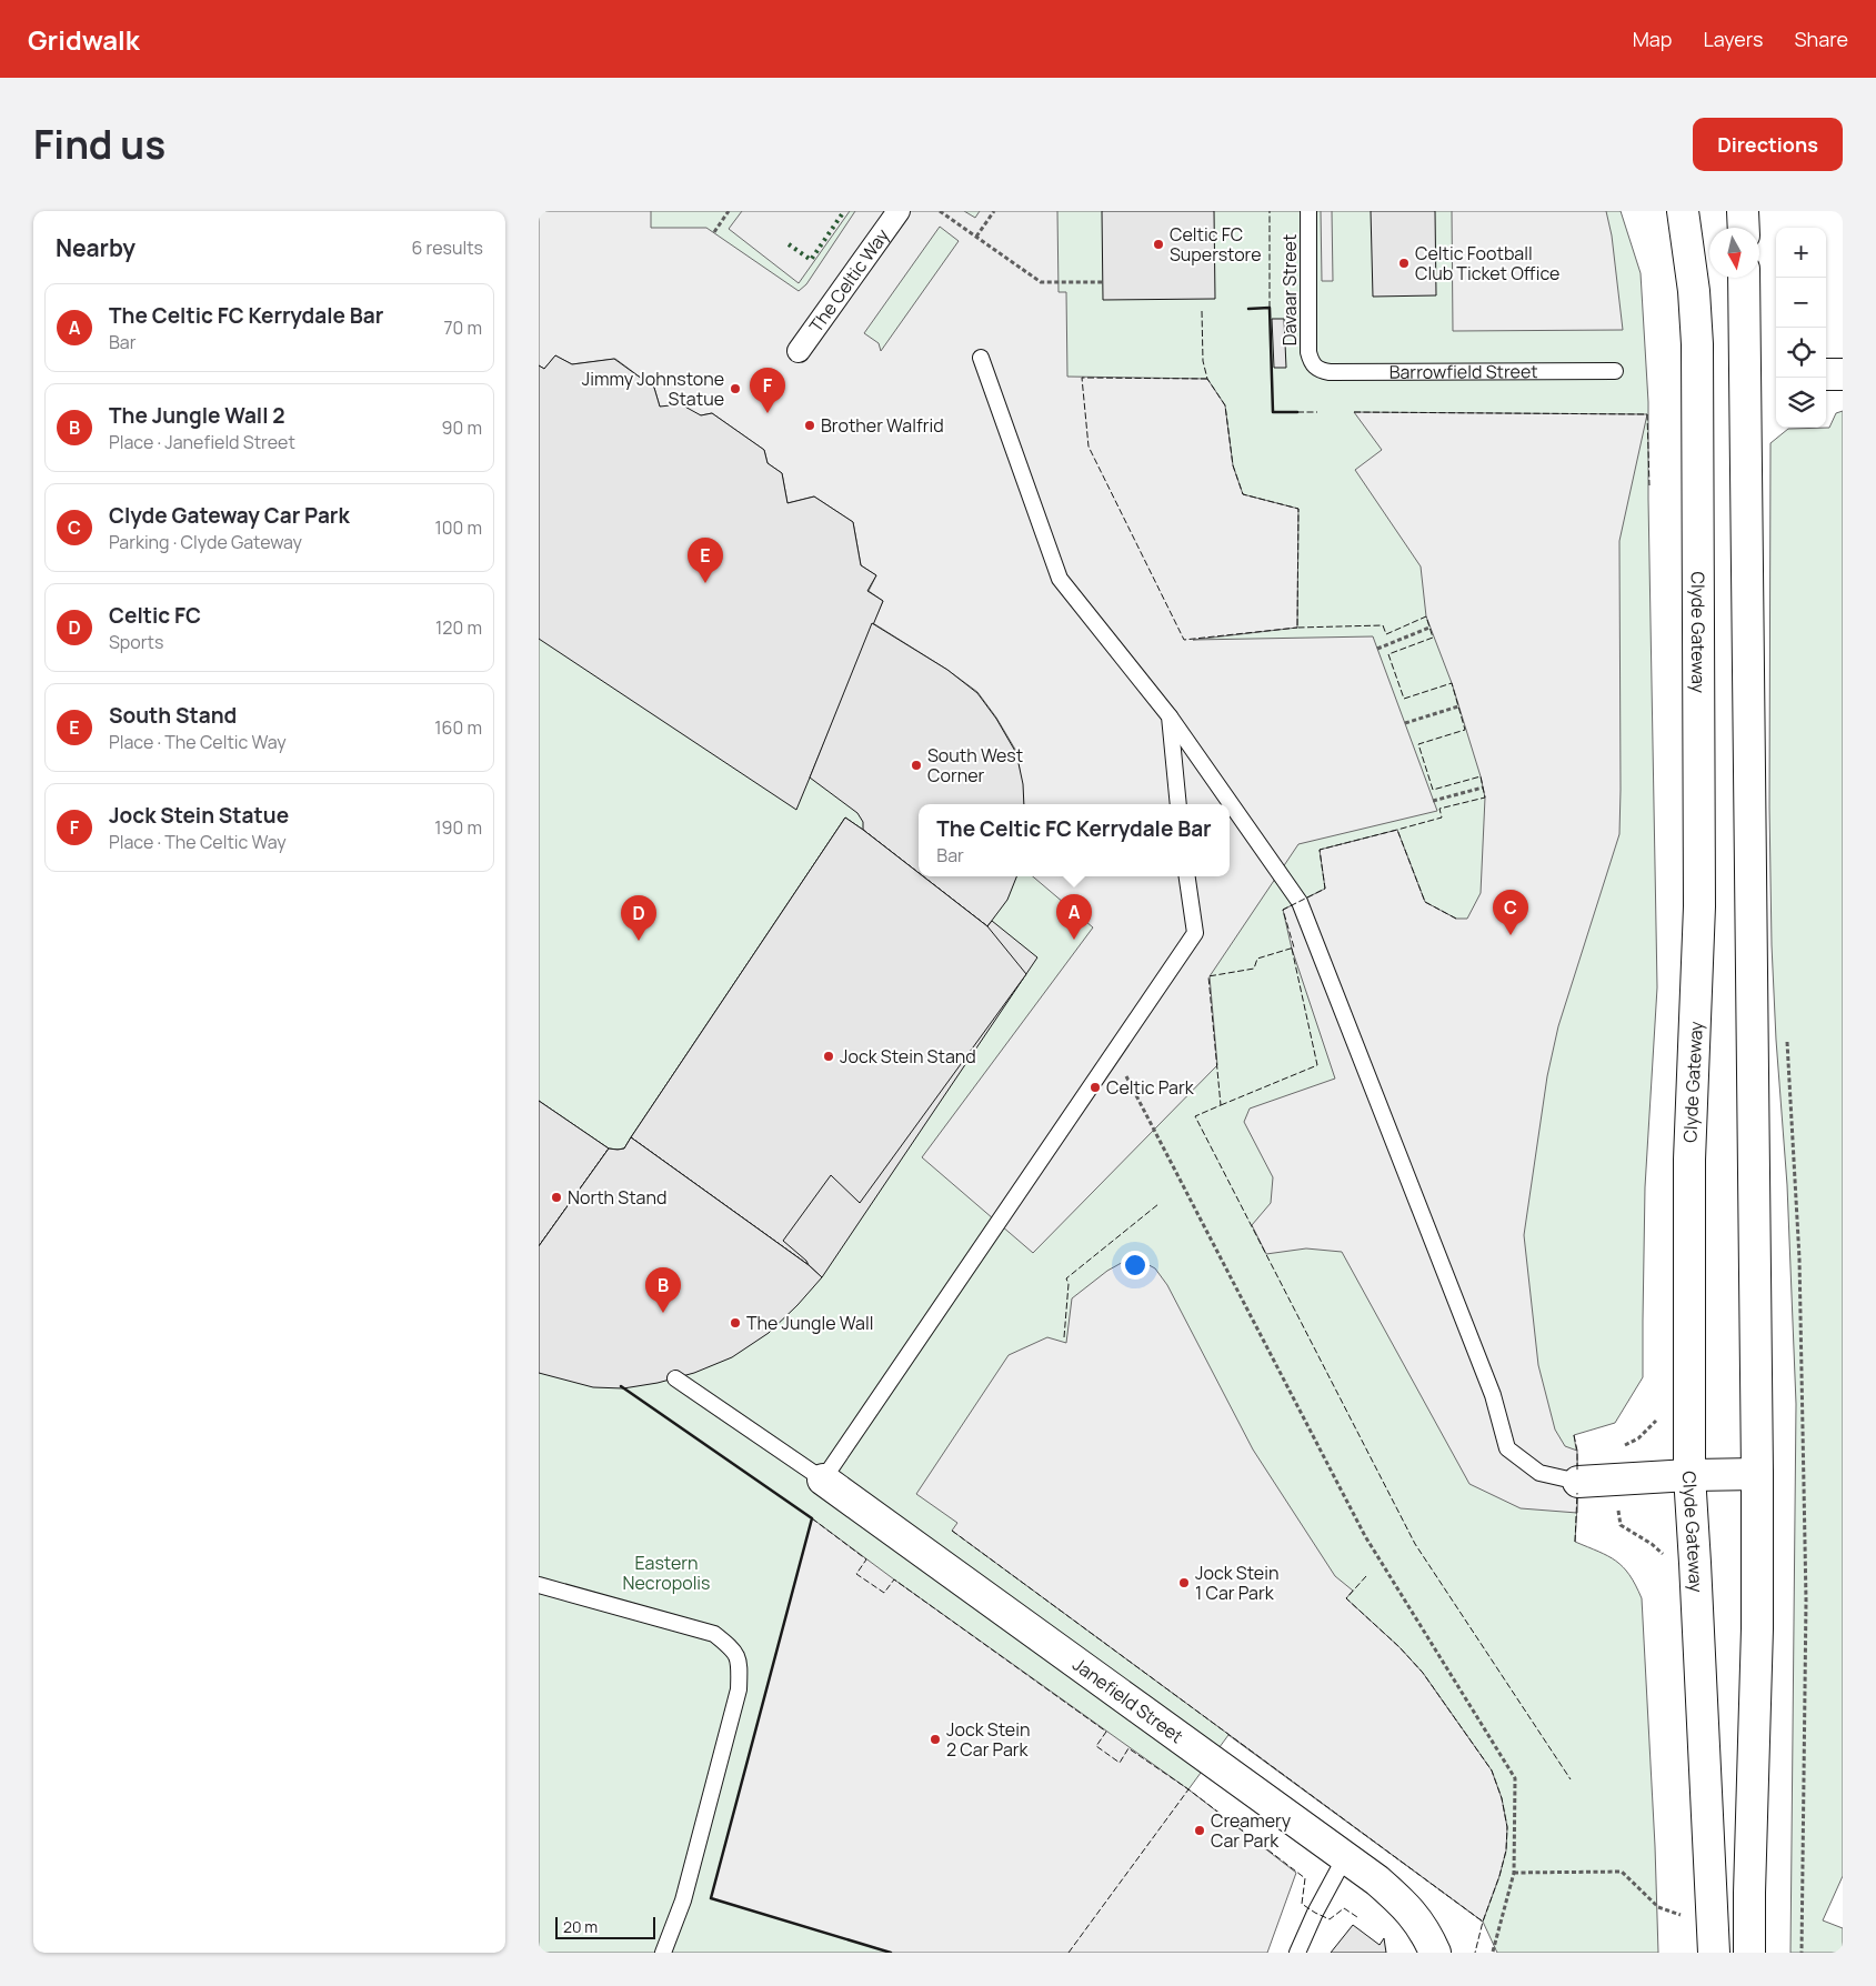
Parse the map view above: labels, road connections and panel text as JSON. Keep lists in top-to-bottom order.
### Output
{
  "streets": {
    "main road": ["Clyde Gateway", "Janefield Street"],
    "street": ["The Celtic Way"],
    "lane": ["Davaar Street", "Barrowfield Street"]
  },
  "crossings": [
    ["Davaar Street", "Barrowfield Street"]
  ],
  "parks": ["Eastern Necropolis"],
  "places": [
    "Celtic FC Superstore",
    "Celtic Football Club Ticket Office",
    "Jimmy Johnstone Statue",
    "Brother Walfrid",
    "South West Corner",
    "Jock Stein Stand",
    "Celtic Park",
    "North Stand",
    "The Jungle Wall",
    "Jock Stein 1 Car Park",
    "Jock Stein 2 Car Park",
    "Creamery Car Park"
  ],
  "scale_bar": "20 m",
  "north": "bottom",
  "page": {
    "header": "Gridwalk",
    "nav": ["Map", "Layers", "Share"],
    "title": "Find us",
    "buttons": "Directions",
    "heading": ["Nearby", "6 results"],
    "map_buttons": ["+", "−"],
    "list": [
      {
        "mark": "A",
        "name": "The Celtic FC Kerrydale Bar",
        "note": "Bar",
        "value": "70 m"
      },
      {
        "mark": "B",
        "name": "The Jungle Wall 2",
        "note": "Place · Janefield Street",
        "value": "90 m"
      },
      {
        "mark": "C",
        "name": "Clyde Gateway Car Park",
        "note": "Parking · Clyde Gateway",
        "value": "100 m"
      },
      {
        "mark": "D",
        "name": "Celtic FC",
        "note": "Sports",
        "value": "120 m"
      },
      {
        "mark": "E",
        "name": "South Stand",
        "note": "Place · The Celtic Way",
        "value": "160 m"
      },
      {
        "mark": "F",
        "name": "Jock Stein Statue",
        "note": "Place · The Celtic Way",
        "value": "190 m"
      }
    ],
    "pins": [
      "F",
      "E",
      "C",
      "A",
      "D",
      "B"
    ],
    "popup": ["The Celtic FC Kerrydale Bar", "Bar"],
    "scale": "20 m"
  }
}
